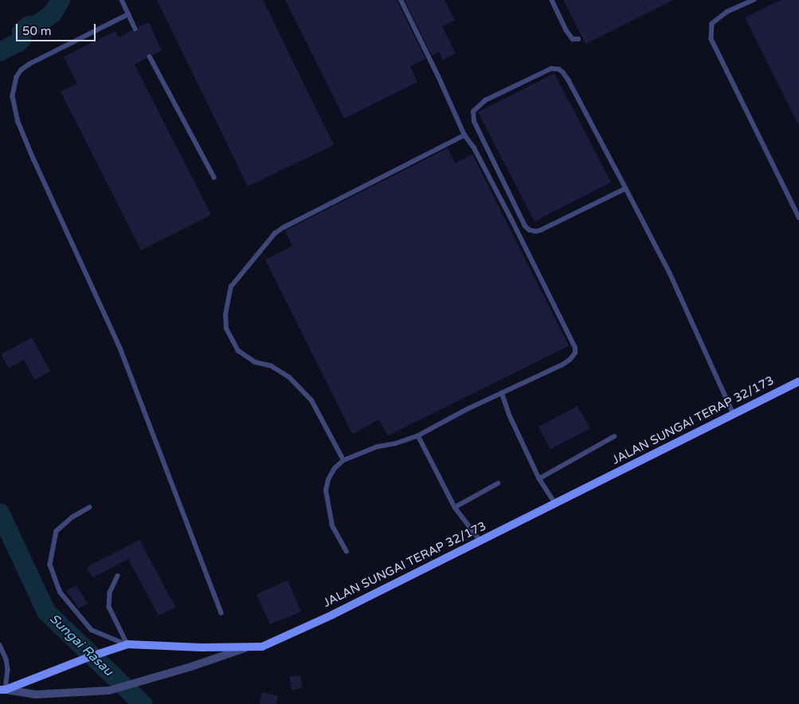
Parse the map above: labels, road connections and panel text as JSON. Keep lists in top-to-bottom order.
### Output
{
  "streets": {
    "street": ["JALAN SUNGAI TERAP 32/173"]
  },
  "water": ["Sungai Rasau"],
  "scale_bar": "50 m"
}
